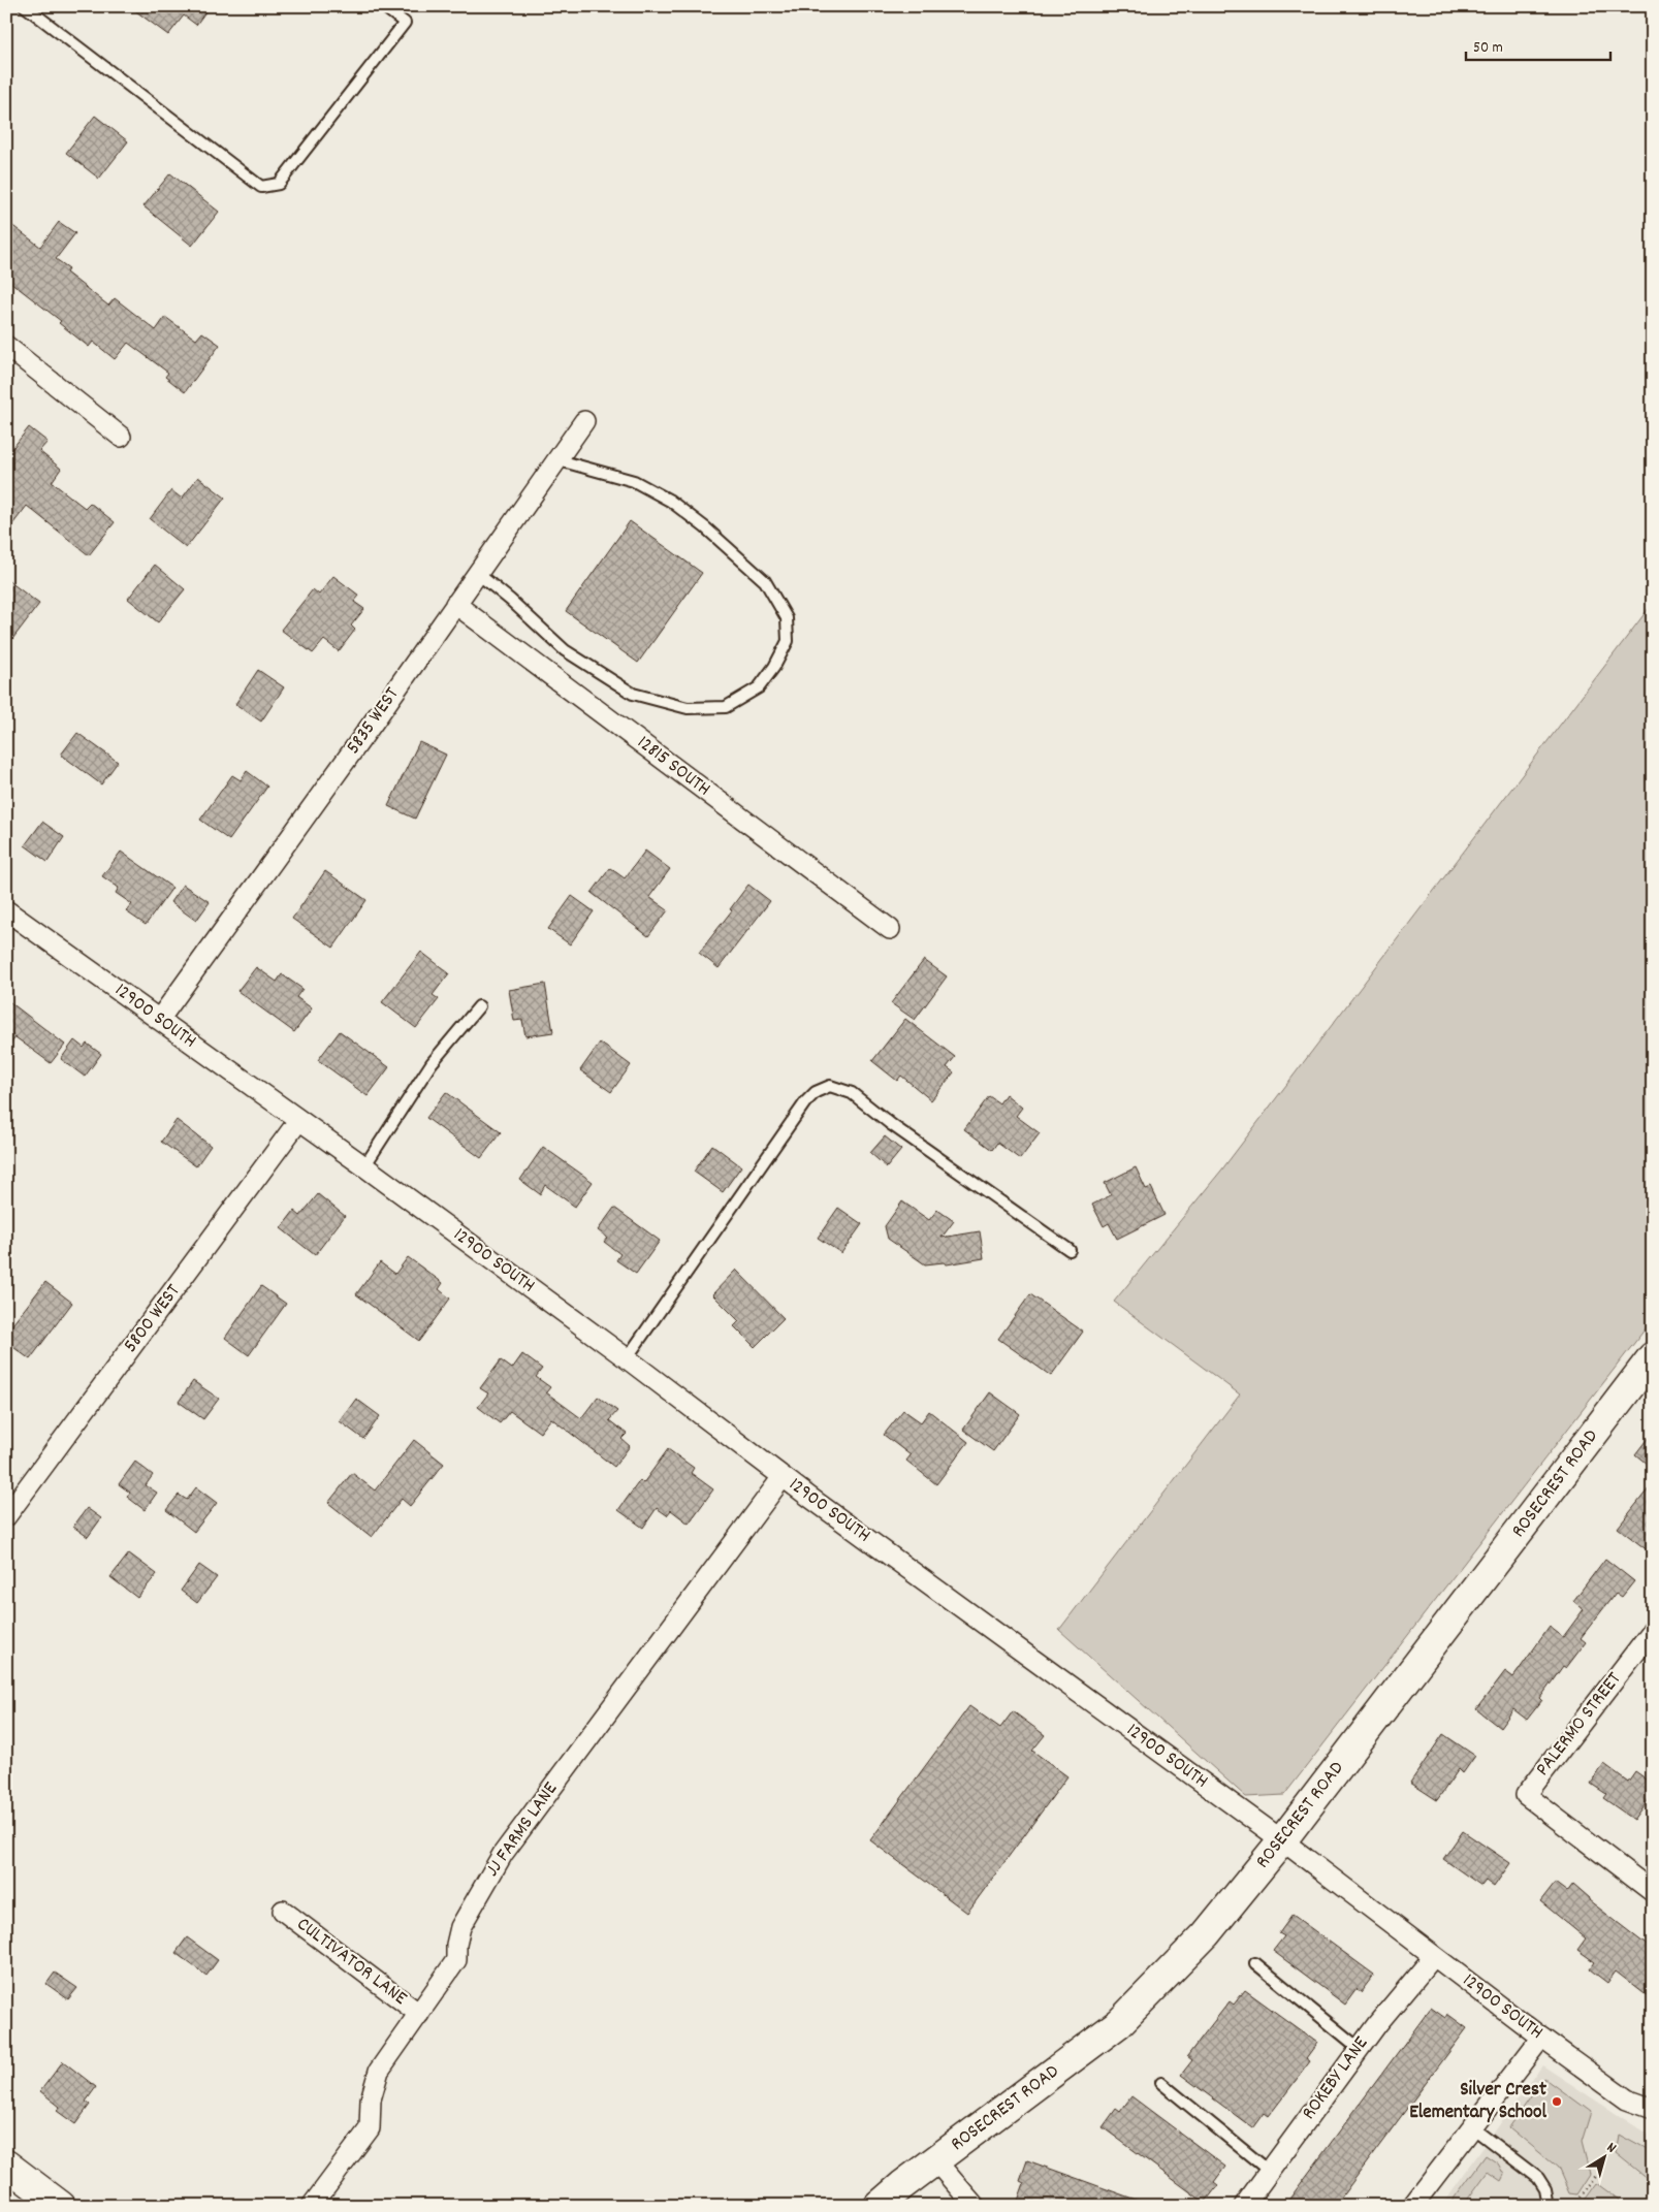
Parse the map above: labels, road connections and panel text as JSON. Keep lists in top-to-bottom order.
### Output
{
  "streets": {
    "main road": ["ROSECREST ROAD"],
    "street": [
      "5835 WEST",
      "12815 SOUTH",
      "12900 SOUTH",
      "5800 WEST",
      "PALERMO STREET",
      "JJ FARMS LANE",
      "CULTIVATOR LANE",
      "ROKEBY LANE"
    ]
  },
  "crossings": [
    ["5835 WEST", "12815 SOUTH"],
    ["5835 WEST", "12900 SOUTH"],
    ["12900 SOUTH", "5800 WEST"],
    ["12900 SOUTH", "ROSECREST ROAD"],
    ["12900 SOUTH", "JJ FARMS LANE"],
    ["12900 SOUTH", "ROKEBY LANE"],
    ["JJ FARMS LANE", "CULTIVATOR LANE"]
  ],
  "places": ["Silver Crest Elementary School"],
  "scale_bar": "50 m",
  "north": "top right"
}
